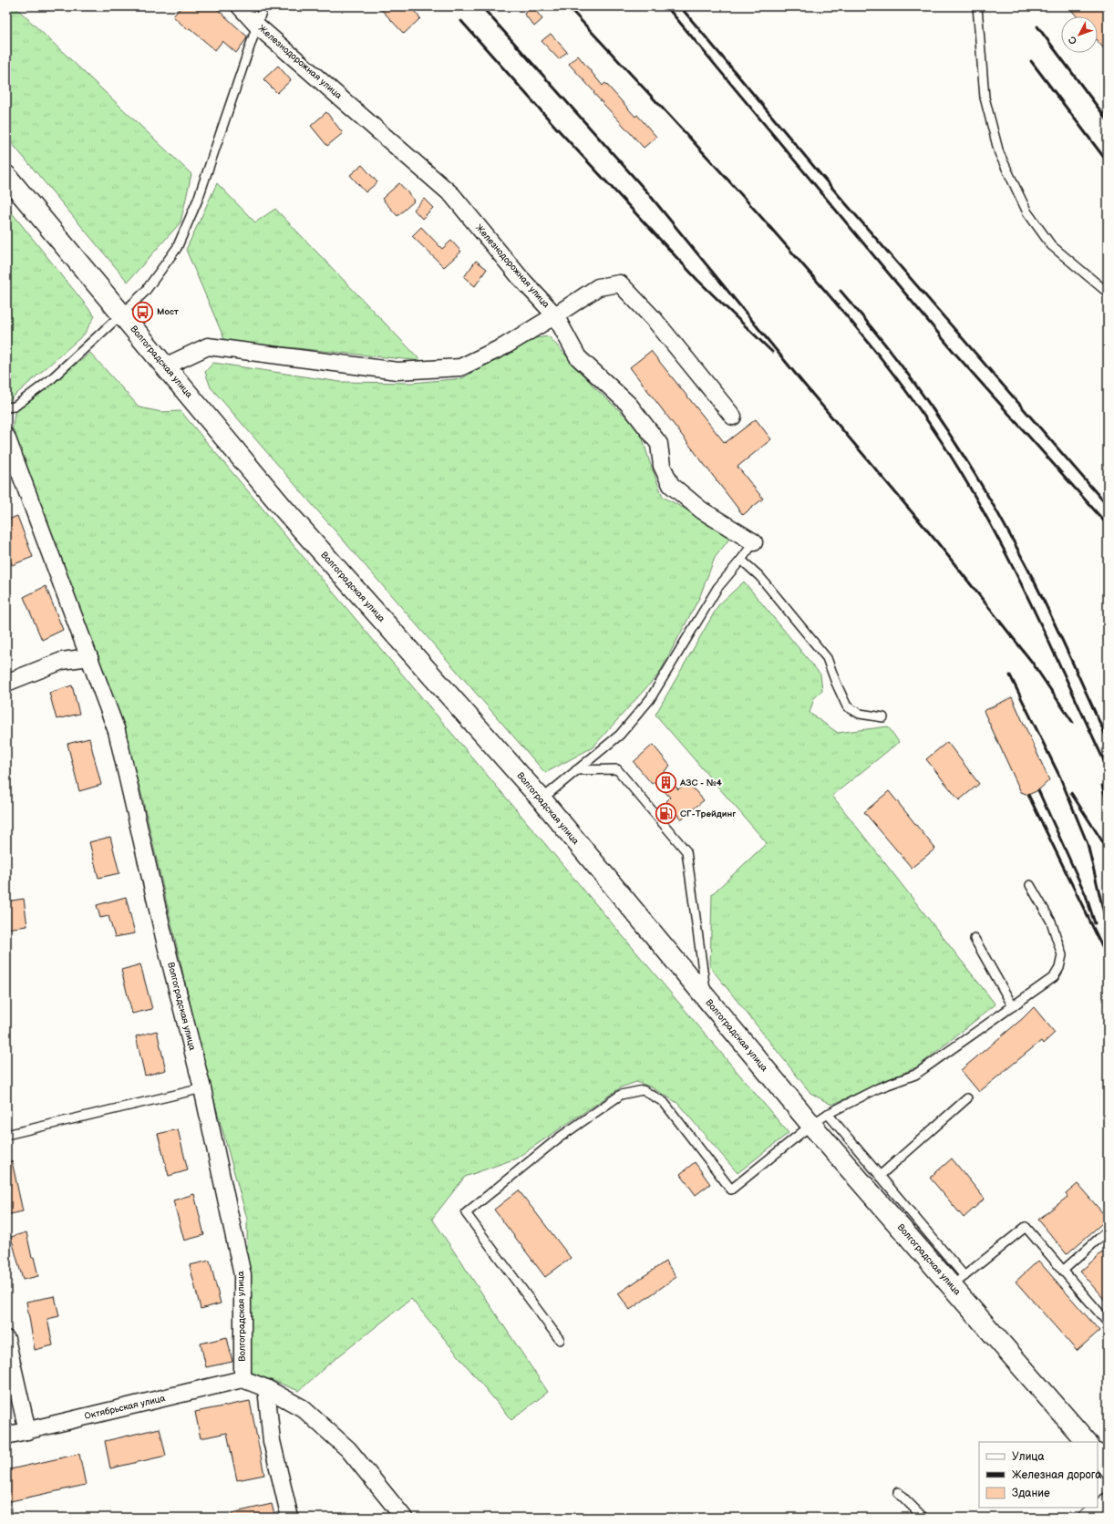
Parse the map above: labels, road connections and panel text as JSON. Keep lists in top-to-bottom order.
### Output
{
  "streets": {
    "main road": ["Волгоградская улица"],
    "street": ["Железнодорожная улица", "Октябрьская улица"]
  },
  "crossings": [
    ["Волгоградская улица", "Октябрьская улица"]
  ],
  "places": {
    "bus stop": ["Мост"],
    "building": ["АЗС - №4"],
    "fuel station": ["СГ-Трейдинг"]
  },
  "legend": ["Улица", "Железная дорога", "Здание"],
  "north": "bottom left"
}
